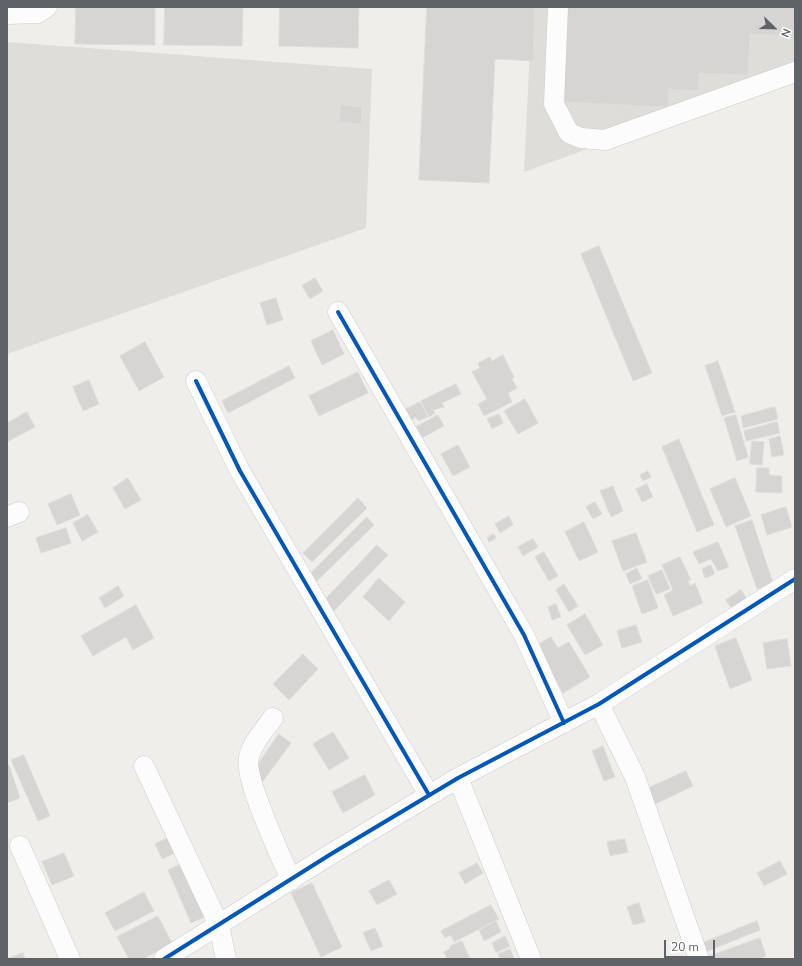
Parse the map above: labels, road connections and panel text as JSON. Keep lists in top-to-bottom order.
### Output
{
  "scale_bar": "20 m",
  "north": "bottom right"
}
